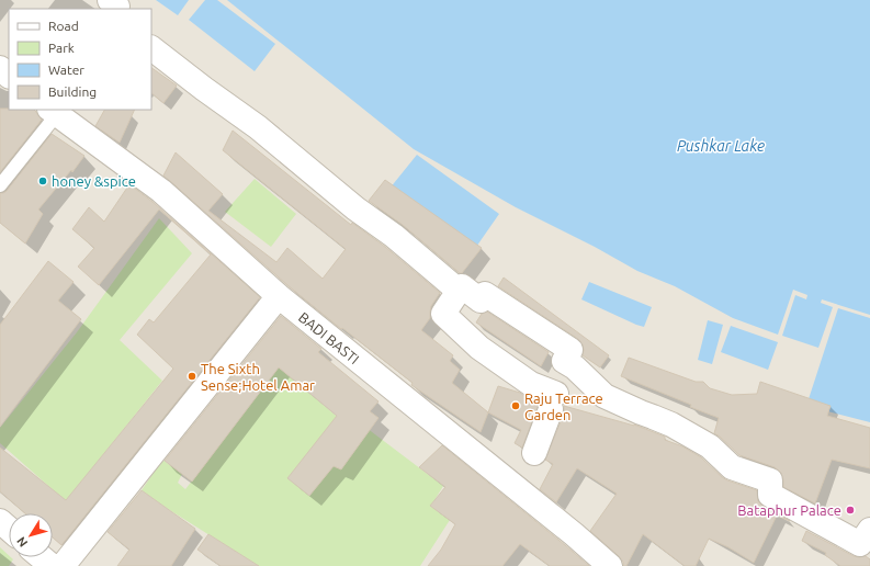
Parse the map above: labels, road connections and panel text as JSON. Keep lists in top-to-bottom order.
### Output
{
  "streets": {
    "street": ["BADI BASTI"]
  },
  "water": ["Pushkar Lake"],
  "places": [
    "honey &spice",
    "The Sixth Sense;Hotel Amar",
    "Raju Terrace Garden",
    "Bataphur Palace"
  ],
  "legend": [
    "Road",
    "Park",
    "Water",
    "Building"
  ],
  "north": "bottom left"
}
